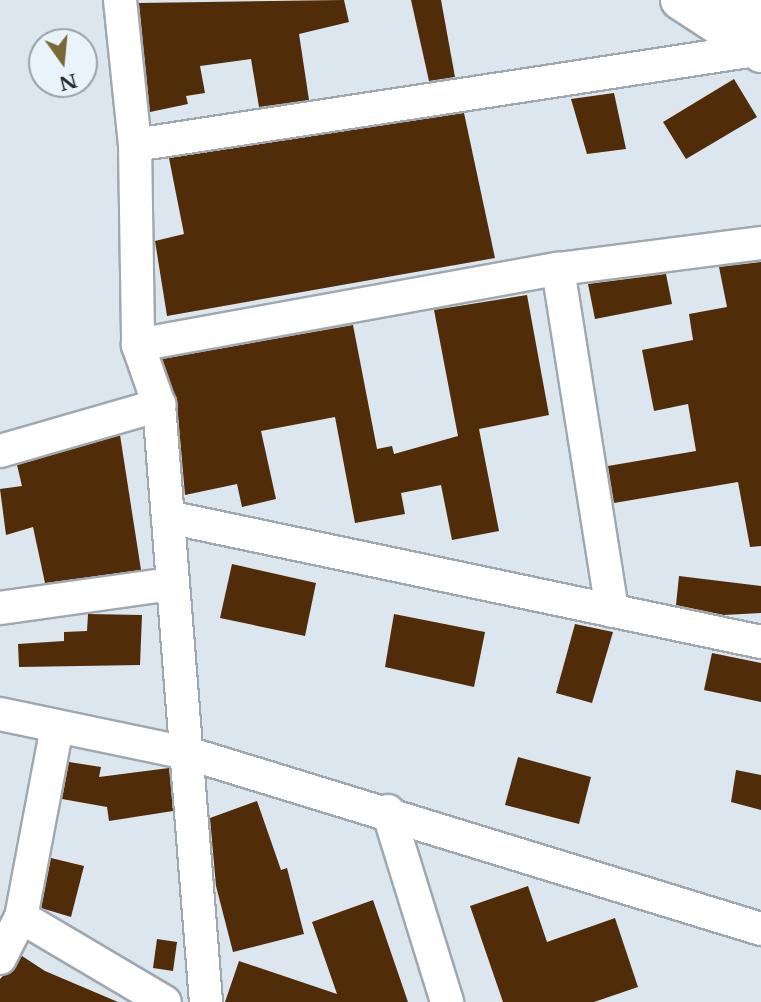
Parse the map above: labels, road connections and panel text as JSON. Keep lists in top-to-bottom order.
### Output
{
  "north": "bottom"
}
